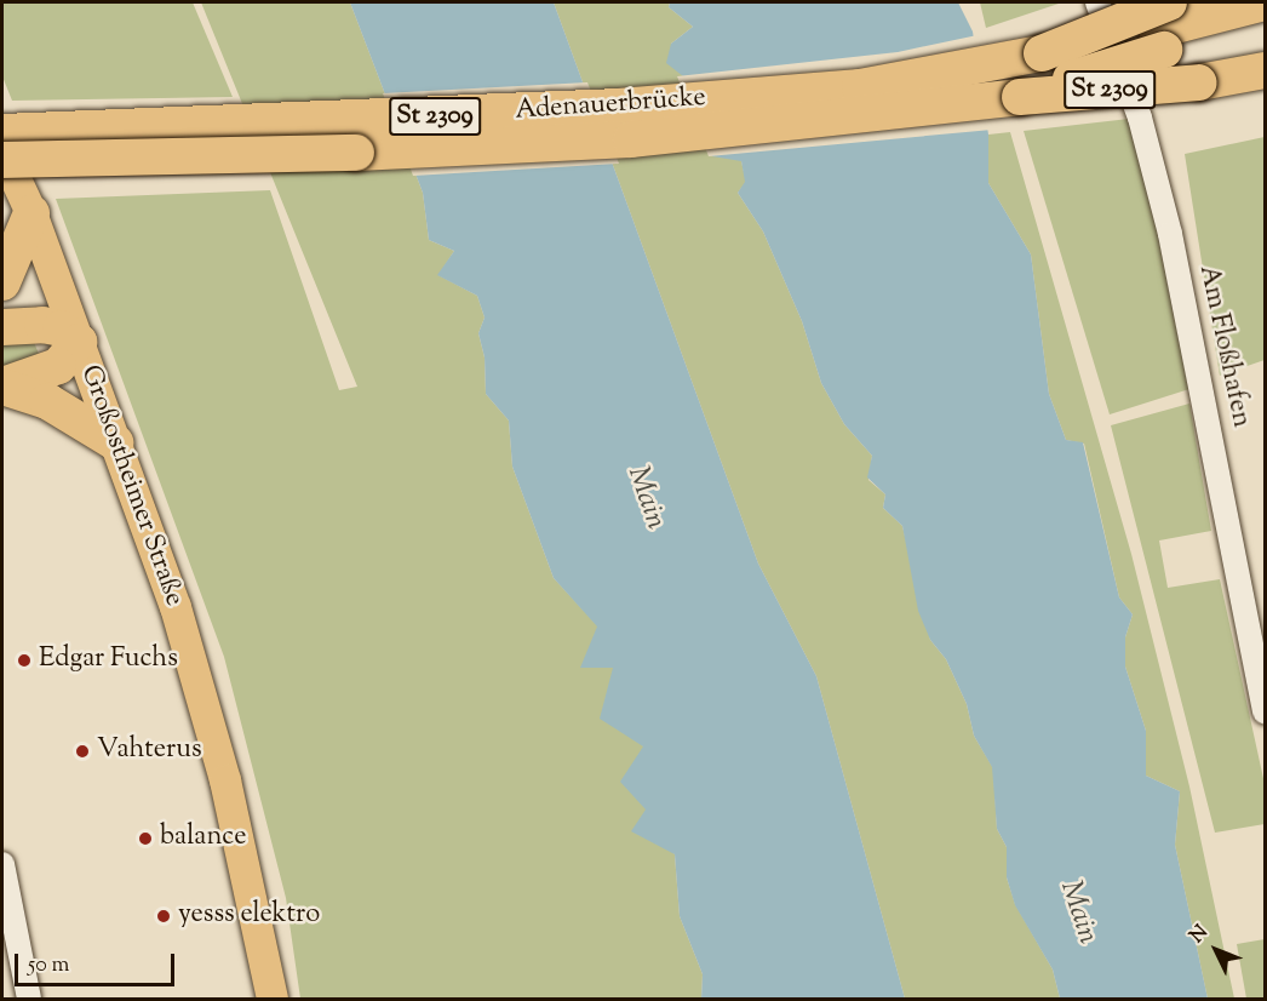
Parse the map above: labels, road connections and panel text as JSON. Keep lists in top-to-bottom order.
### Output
{
  "streets": {
    "highway": ["St 2309", "Adenauerbrücke"],
    "main road": ["Großostheimer Straße"],
    "street": ["Am Floßhafen"]
  },
  "crossings": [
    ["St 2309", "Adenauerbrücke"]
  ],
  "water": ["Main"],
  "places": [
    "Edgar Fuchs",
    "Vahterus",
    "balance",
    "yesss elektro"
  ],
  "scale_bar": "50 m",
  "north": "top left"
}
